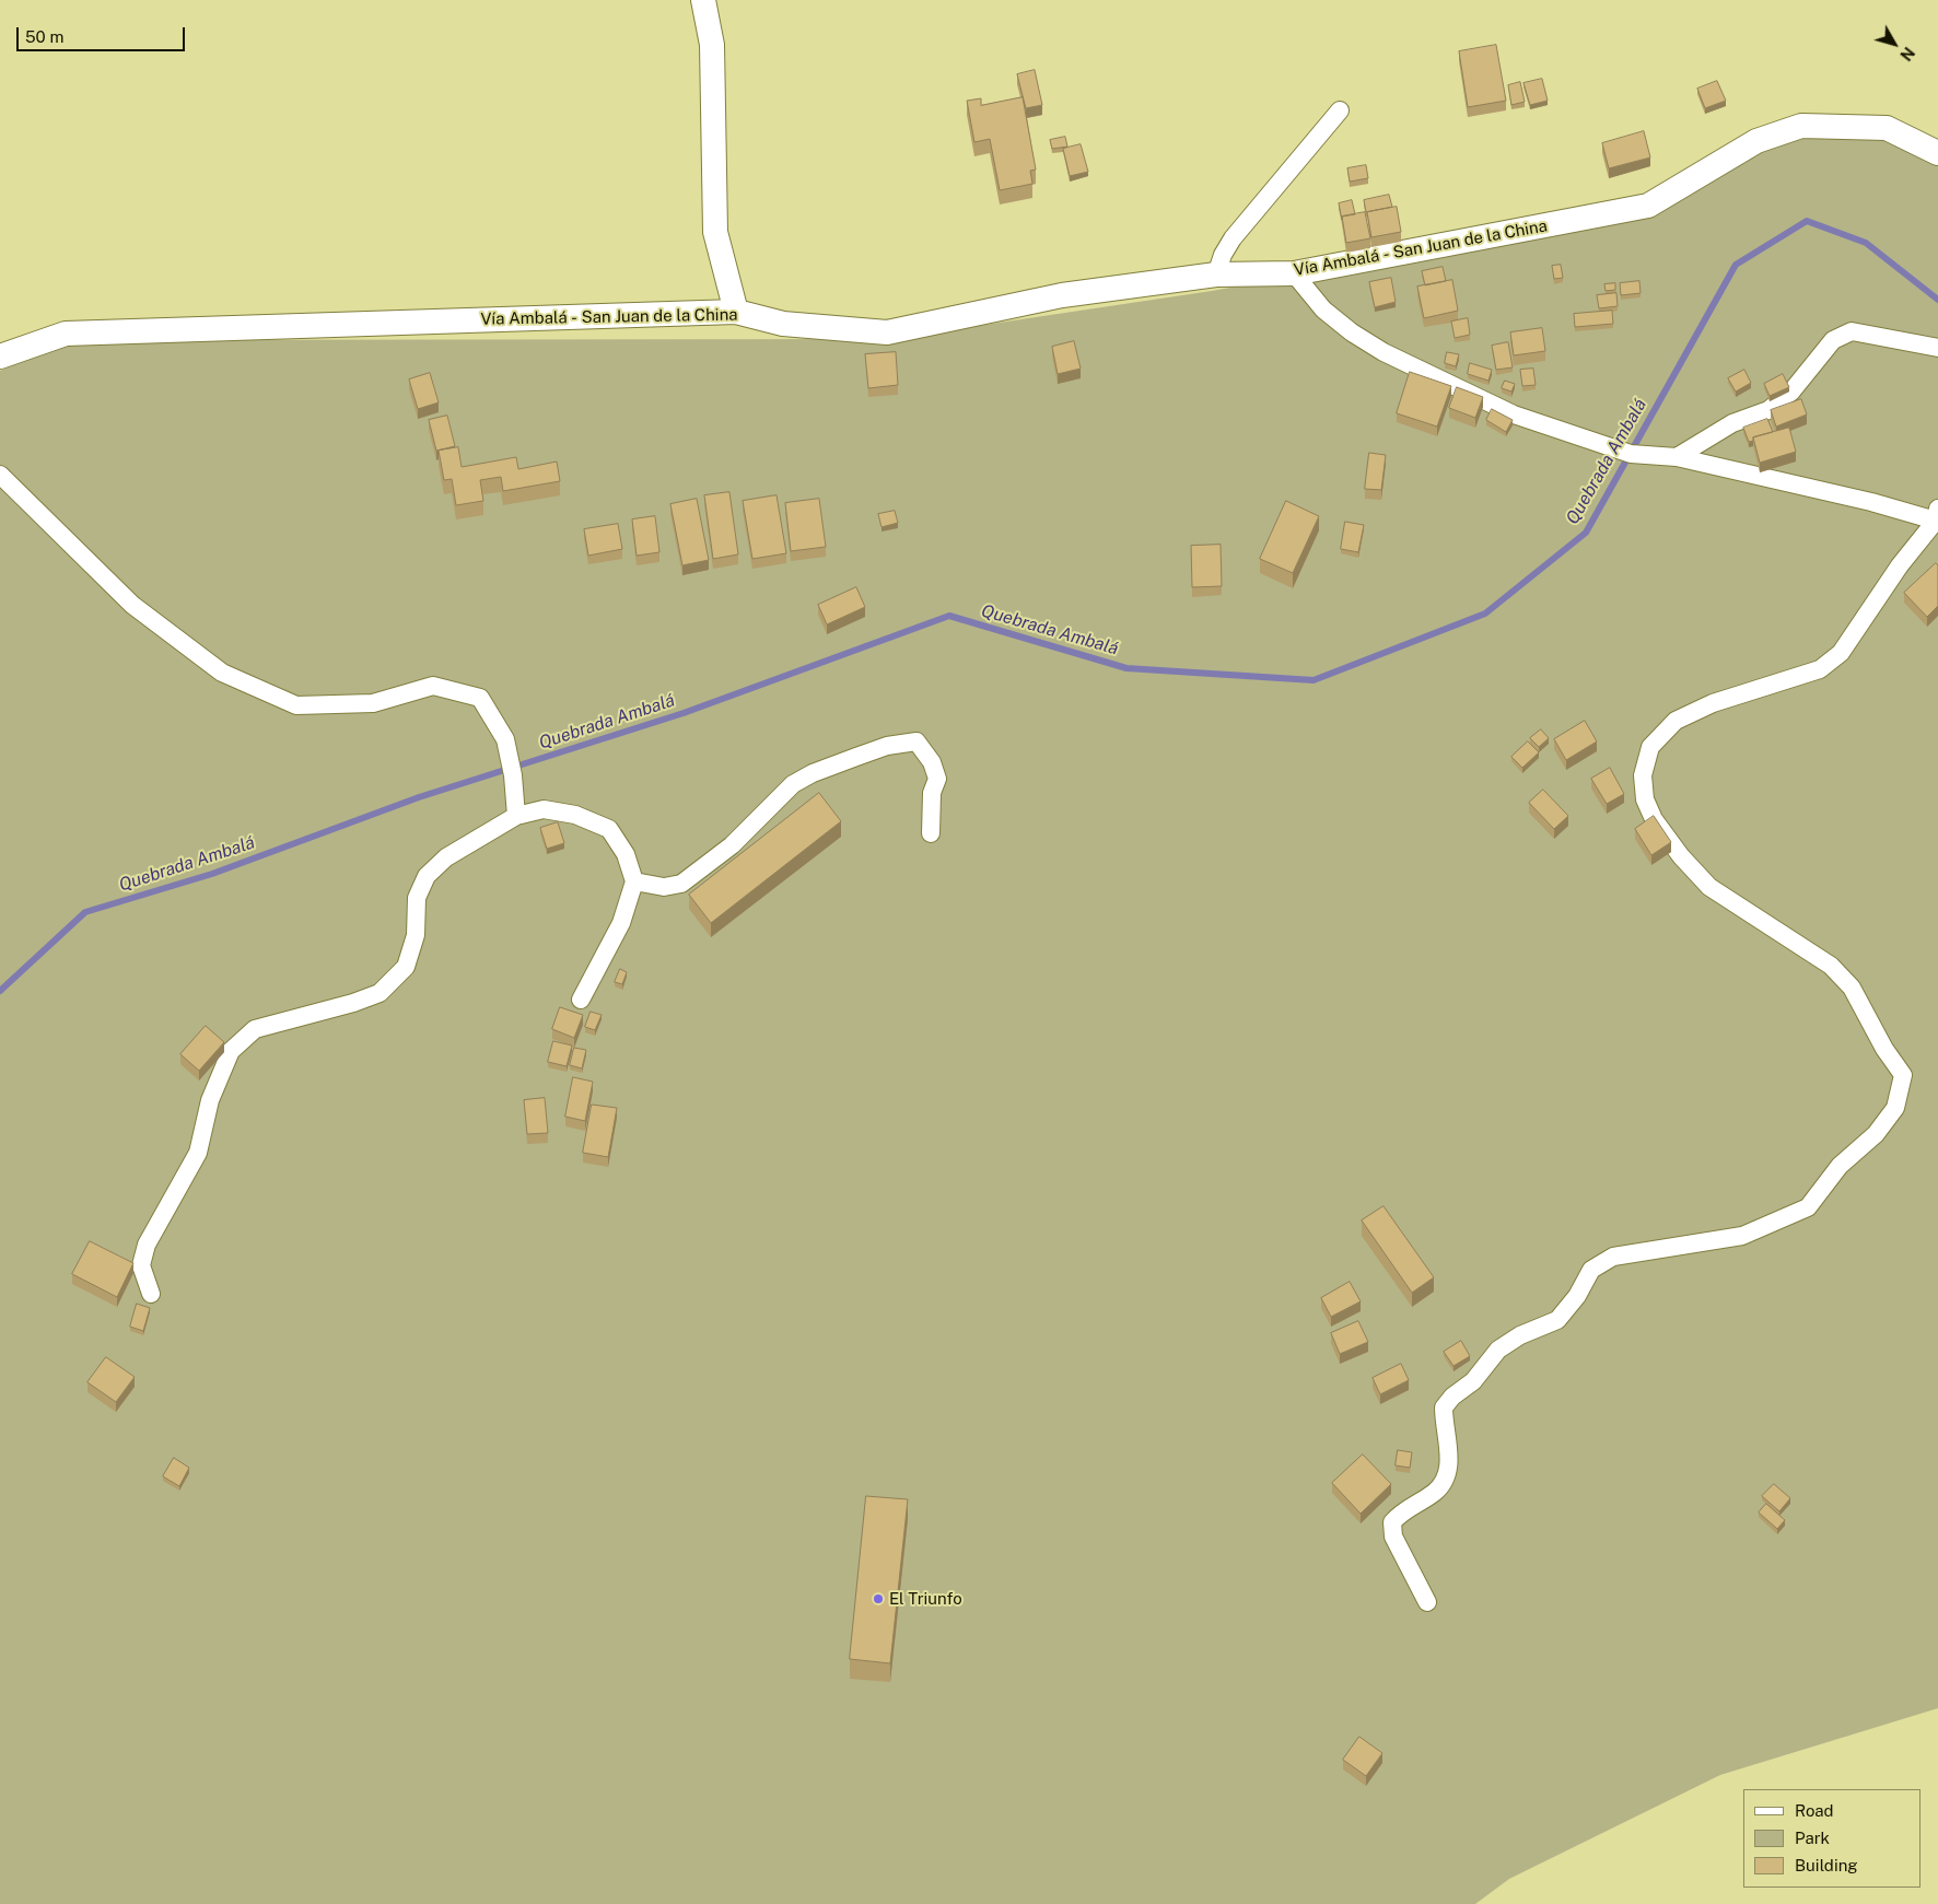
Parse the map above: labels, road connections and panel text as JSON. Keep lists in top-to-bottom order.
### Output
{
  "streets": {
    "street": ["Vía Ambalá - San Juan de la China"]
  },
  "water": ["Quebrada Ambalá"],
  "places": ["El Triunfo"],
  "legend": ["Road", "Park", "Building"],
  "scale_bar": "50 m",
  "north": "bottom right"
}
